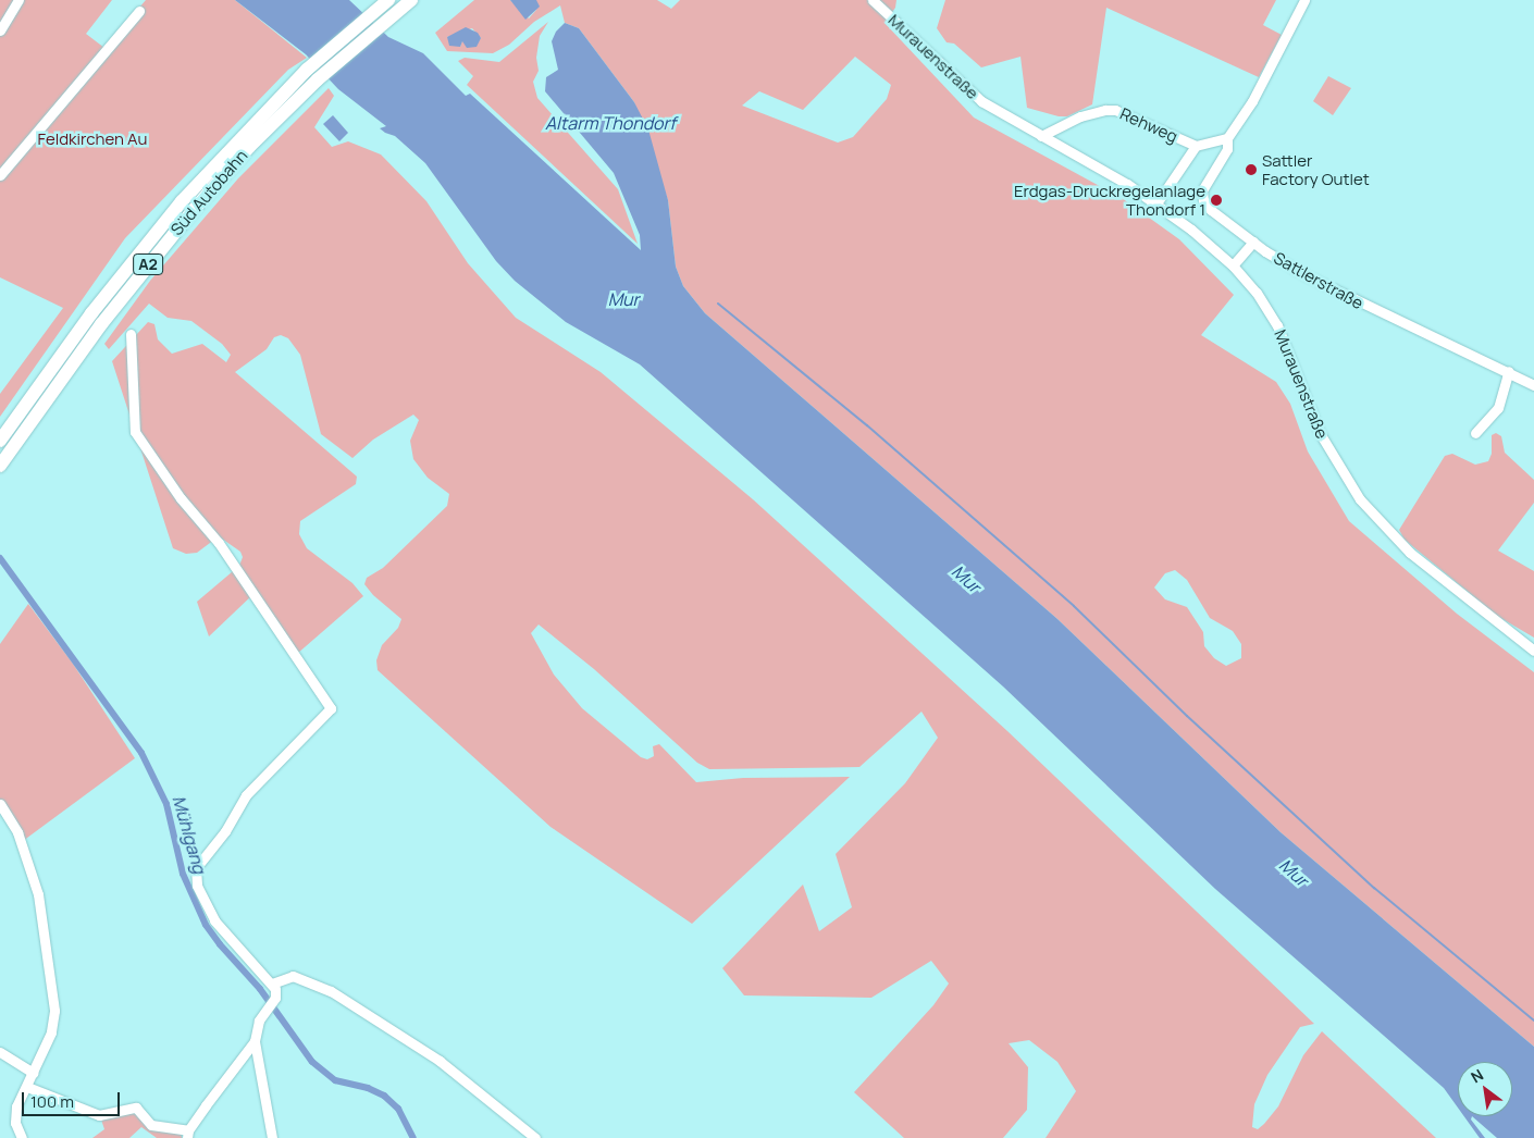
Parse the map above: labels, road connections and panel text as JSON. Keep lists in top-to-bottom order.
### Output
{
  "streets": {
    "highway": ["Süd Autobahn", "A2"],
    "street": ["Murauenstraße", "Rehweg", "Sattlerstraße"]
  },
  "crossings": [
    ["Murauenstraße", "Rehweg"],
    ["Rehweg", "Sattlerstraße"]
  ],
  "water": ["Altarm Thondorf", "Mur", "Mühlgang"],
  "parks": ["Feldkirchen Au"],
  "places": ["Sattler Factory Outlet", "Erdgas-Druckregelanlage Thondorf 1"],
  "scale_bar": "100 m",
  "north": "top left"
}
